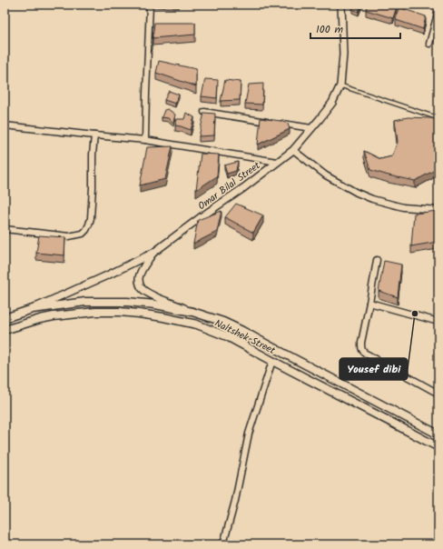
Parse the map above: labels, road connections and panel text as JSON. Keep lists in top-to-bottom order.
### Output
{
  "streets": {
    "main road": ["Naltshek Street"],
    "street": ["Omar Bilal Street"]
  },
  "crossings": [
    ["Omar Bilal Street", "Naltshek Street"]
  ],
  "places": ["Yousef dibi"],
  "scale_bar": "100 m"
}
